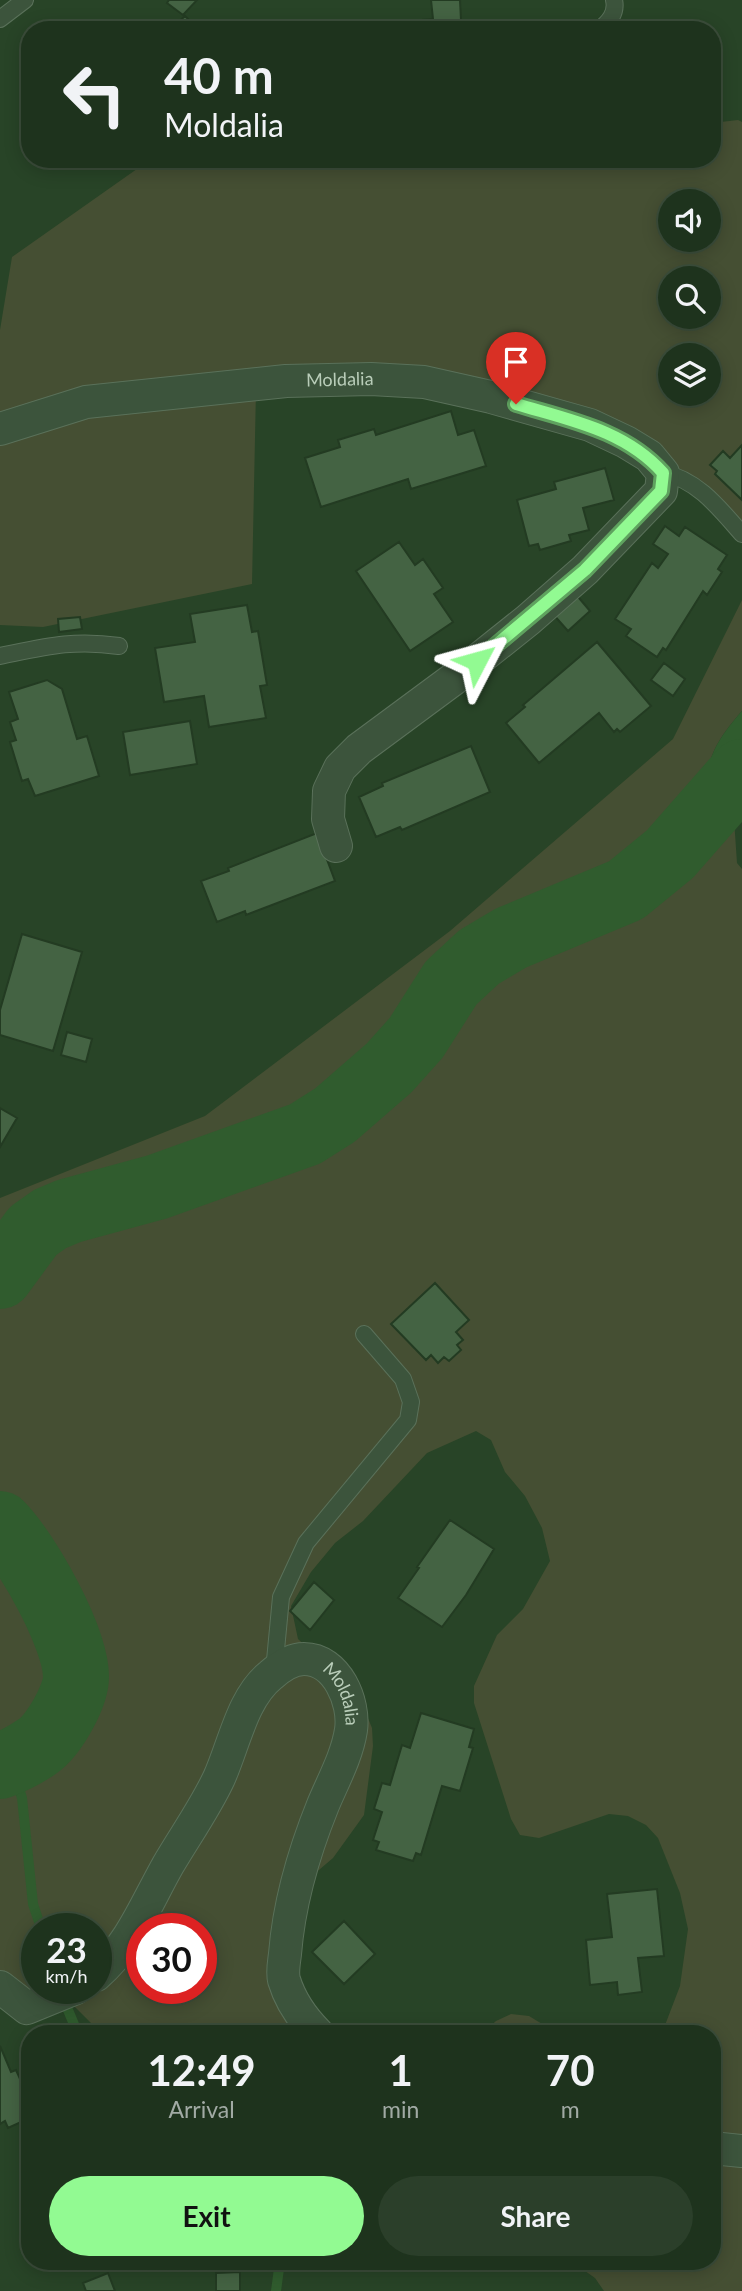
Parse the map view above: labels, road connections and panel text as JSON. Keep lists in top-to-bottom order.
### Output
{
  "streets": {
    "street": ["Moldalia"]
  },
  "page": {
    "turn": ["40 m", "Moldalia"],
    "speed": "23 km/h",
    "limit": "30",
    "eta": [
      "12:49",
      "Arrival",
      "1",
      "min",
      "70",
      "m"
    ],
    "buttons": ["Exit", "Share"]
  }
}
